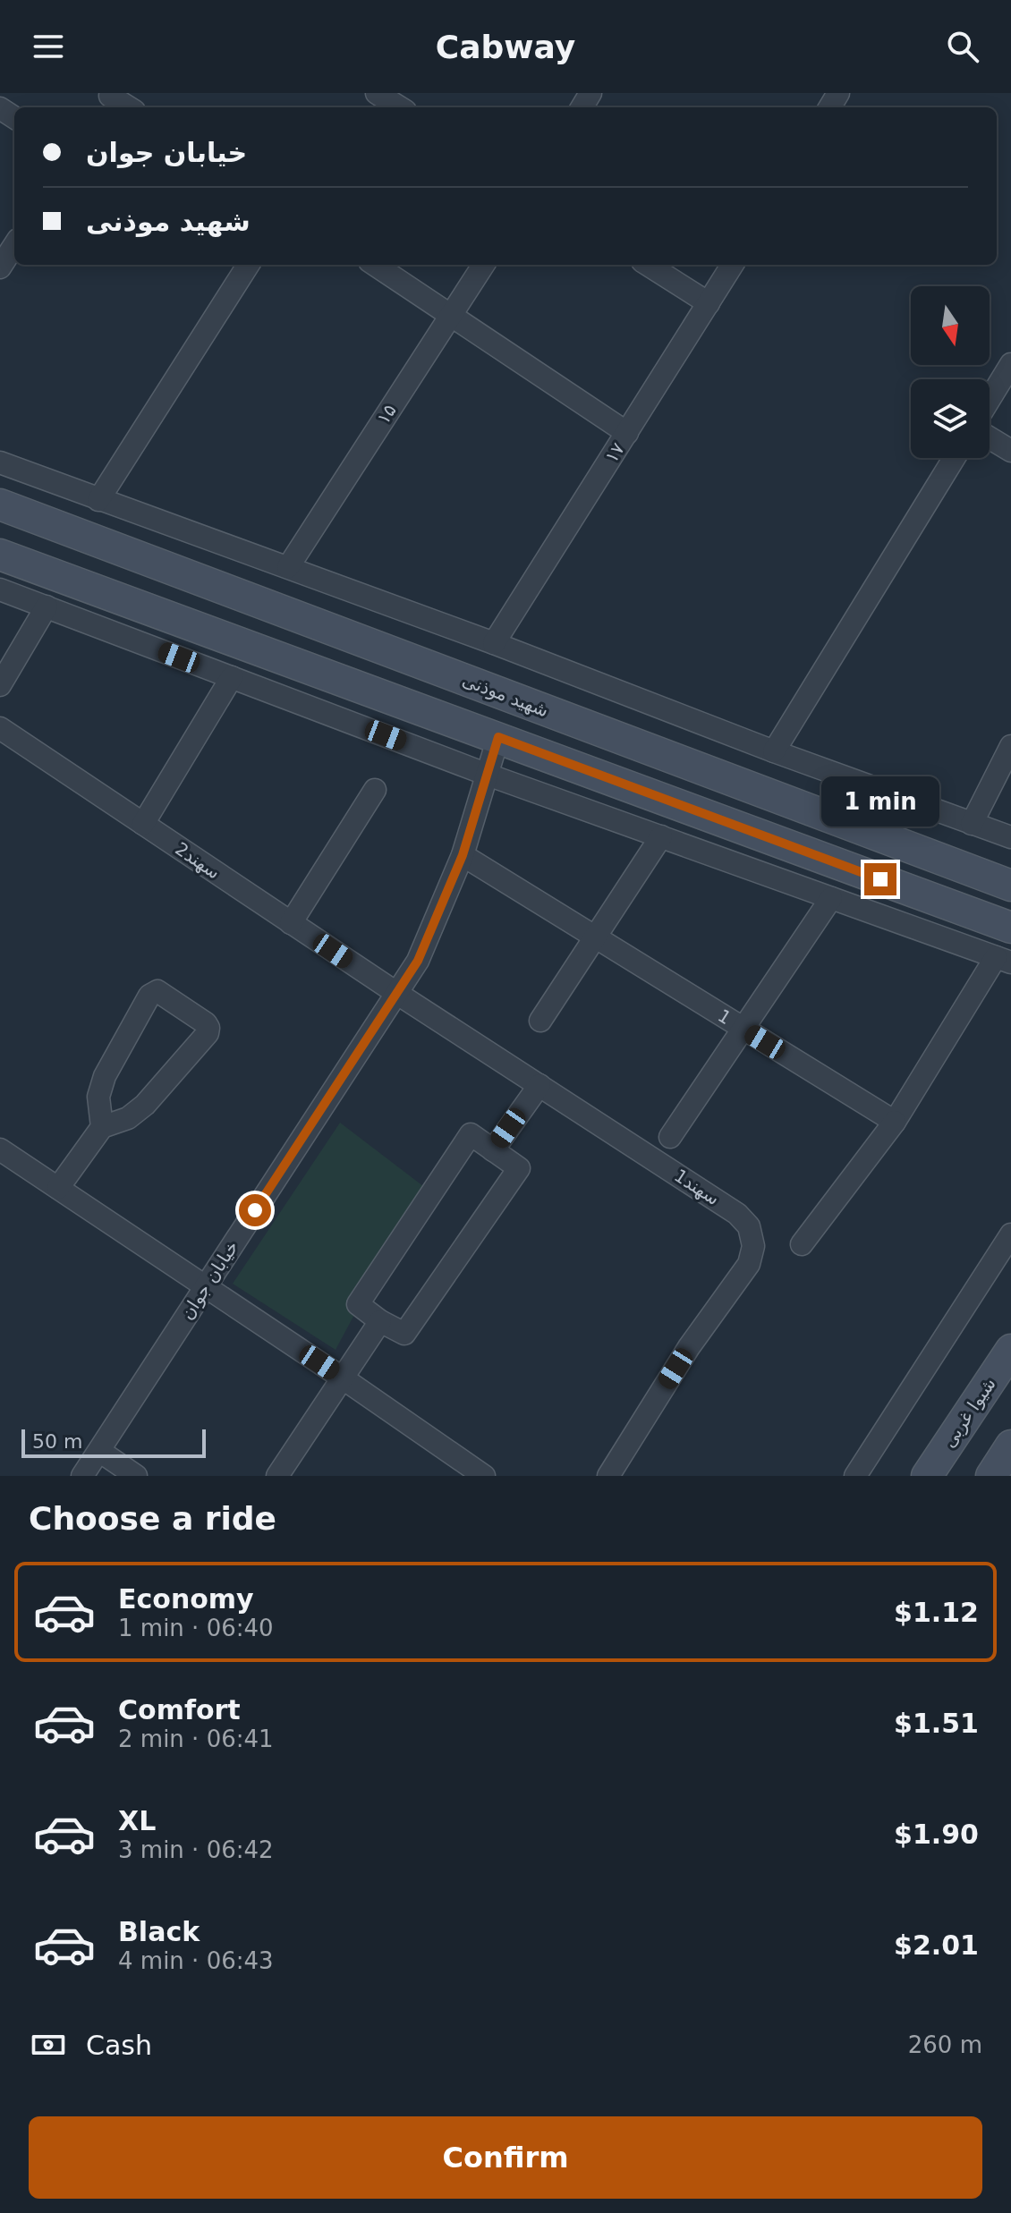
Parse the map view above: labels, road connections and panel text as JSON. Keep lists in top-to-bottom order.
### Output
{
  "streets": {
    "main road": ["شهید موذنی", "شیوا غربی"],
    "street": [
      "۱۵",
      "۱۷",
      "2سهند",
      "1",
      "1سهند",
      "خیابان جوان"
    ]
  },
  "crossings": [
    ["2سهند", "1سهند"],
    ["2سهند", "خیابان جوان"],
    ["1", "خیابان جوان"],
    ["1سهند", "خیابان جوان"]
  ],
  "scale_bar": "50 m",
  "north": "bottom",
  "page": {
    "header": "Cabway",
    "banner": ["خیابان جوان", "شهید موذنی"],
    "bubble": "1 min",
    "scale": "50 m",
    "heading": "Choose a ride",
    "list": [
      {
        "name": "Economy",
        "note": "1 min · 06:40",
        "value": "$1.12"
      },
      {
        "name": "Comfort",
        "note": "2 min · 06:41",
        "value": "$1.51"
      },
      {
        "name": "XL",
        "note": "3 min · 06:42",
        "value": "$1.90"
      },
      {
        "name": "Black",
        "note": "4 min · 06:43",
        "value": "$2.01"
      }
    ],
    "pay": ["Cash", "260 m"],
    "buttons": "Confirm"
  }
}
